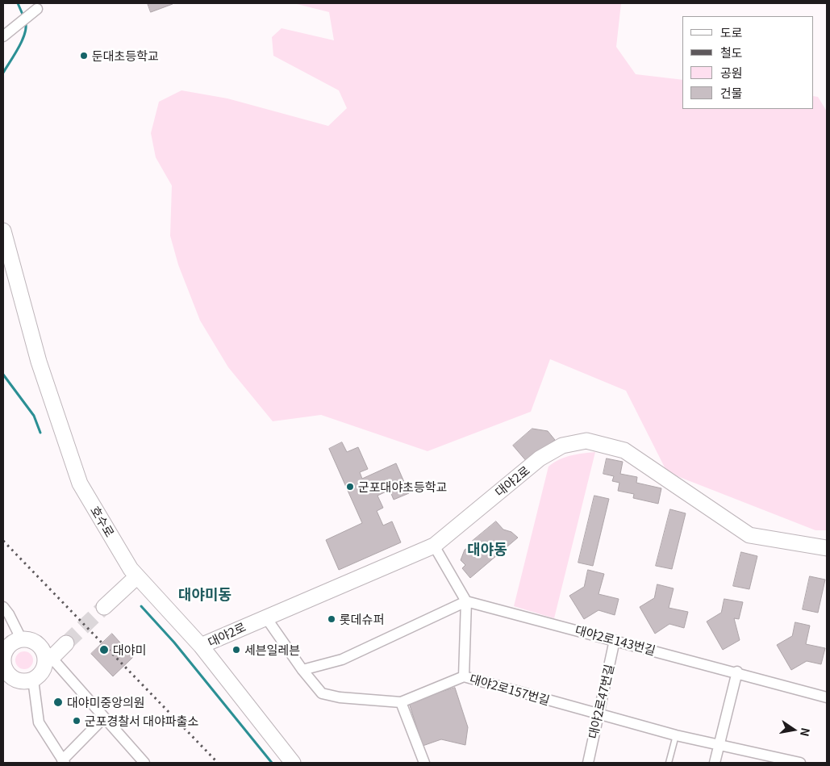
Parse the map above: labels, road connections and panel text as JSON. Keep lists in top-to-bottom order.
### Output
{
  "streets": {
    "street": [
      "대야2로",
      "호수로",
      "대야2로143번길",
      "대야2로157번길",
      "대야2로47번길"
    ]
  },
  "crossings": [
    ["대야2로", "호수로"],
    ["대야2로", "대야2로157번길"],
    ["대야2로143번길", "대야2로47번길"],
    ["대야2로157번길", "대야2로47번길"]
  ],
  "districts": ["대야동", "대야미동"],
  "places": [
    "둔대초등학교",
    "군포대야초등학교",
    "롯데슈퍼",
    "대야미",
    "세븐일레븐",
    "대야미중앙의원",
    "군포경찰서 대야파출소"
  ],
  "legend": [
    "도로",
    "철도",
    "공원",
    "건물"
  ],
  "north": "right"
}
